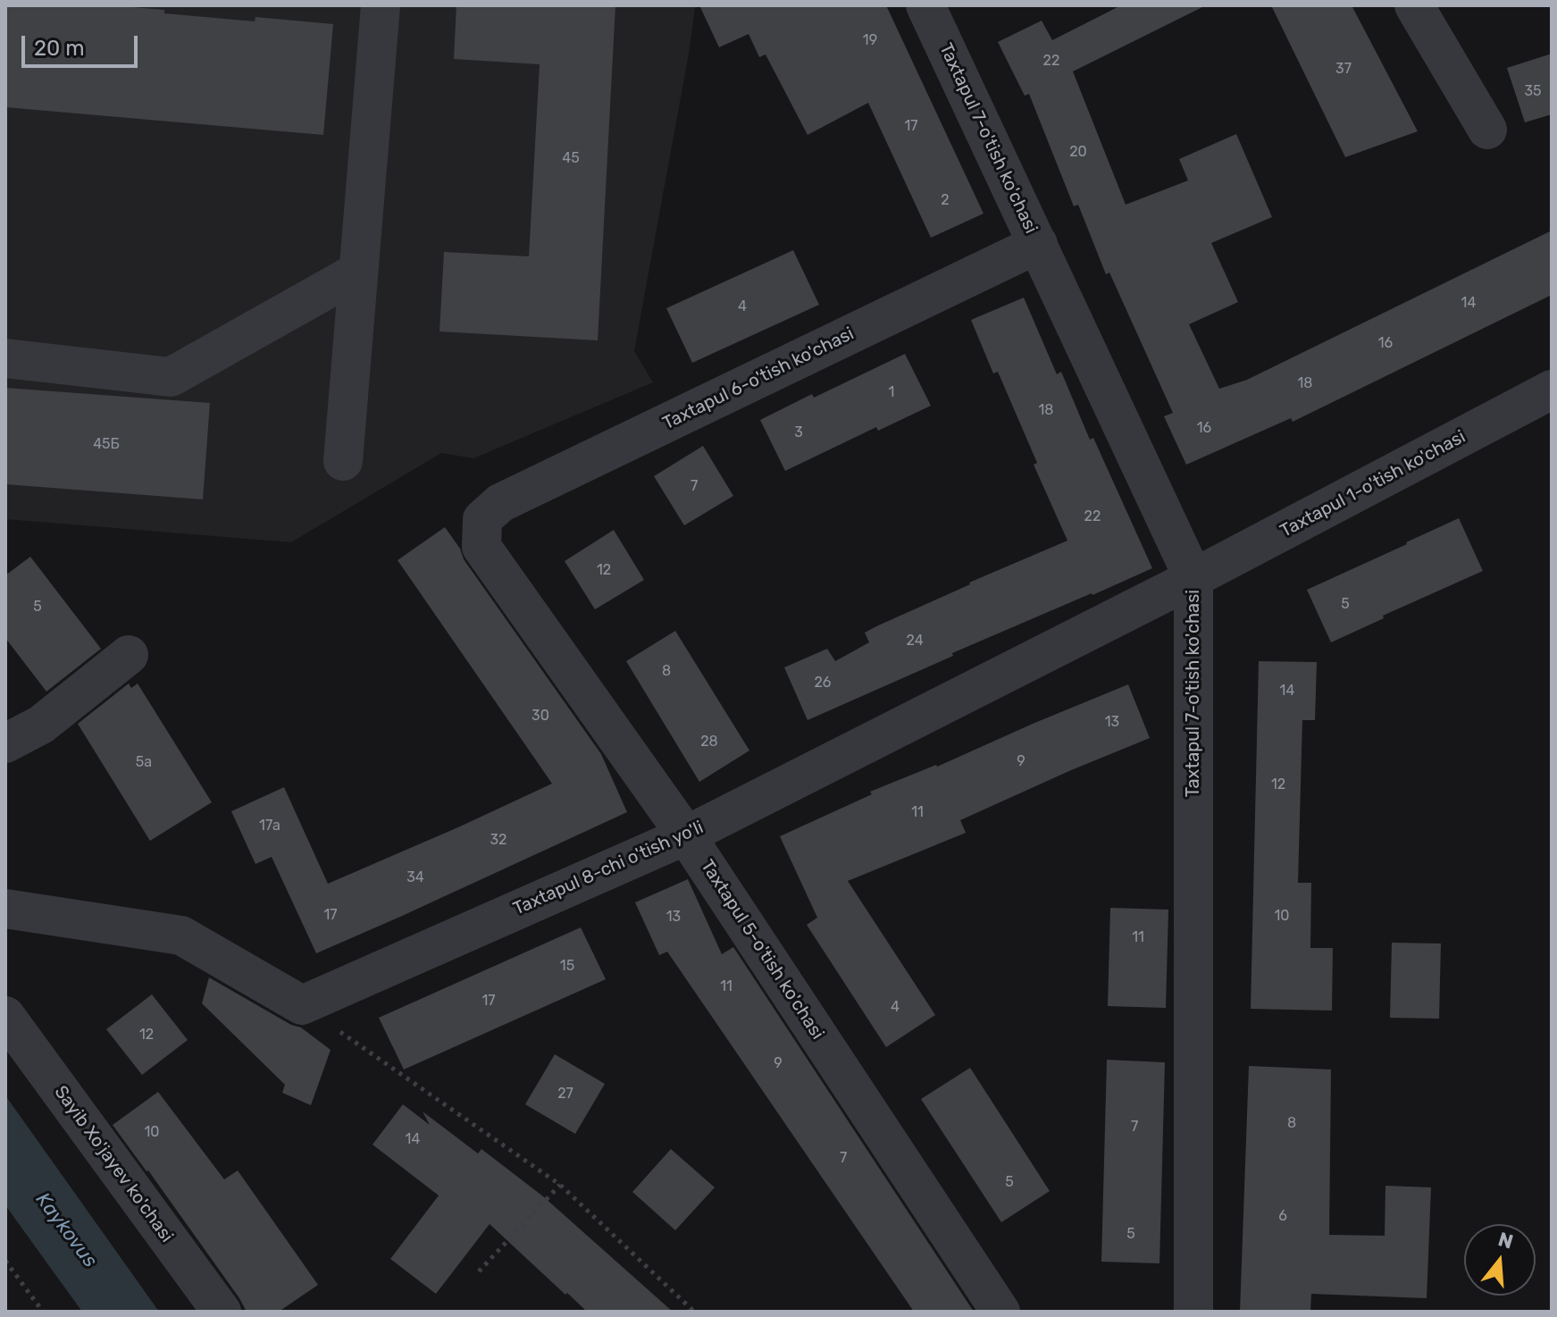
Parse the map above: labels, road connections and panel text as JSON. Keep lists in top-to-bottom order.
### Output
{
  "streets": {
    "street": [
      "Taxtapul 7-o'tish ko'chasi",
      "Taxtapul 6-o'tish ko'chasi",
      "Taxtapul 1-o'tish ko'chasi",
      "Taxtapul 8-chi o'tish yo'li",
      "Taxtapul 5-o'tish ko'chasi",
      "Sayib Xo'jayev ko'chasi"
    ]
  },
  "crossings": [
    ["Taxtapul 7-o'tish ko'chasi", "Taxtapul 6-o'tish ko'chasi"],
    ["Taxtapul 7-o'tish ko'chasi", "Taxtapul 1-o'tish ko'chasi"],
    ["Taxtapul 7-o'tish ko'chasi", "Taxtapul 8-chi o'tish yo'li"],
    ["Taxtapul 6-o'tish ko'chasi", "Taxtapul 5-o'tish ko'chasi"],
    ["Taxtapul 1-o'tish ko'chasi", "Taxtapul 8-chi o'tish yo'li"],
    ["Taxtapul 8-chi o'tish yo'li", "Taxtapul 5-o'tish ko'chasi"]
  ],
  "water": ["Kaykovus"],
  "house_numbers": [
    "19",
    "22",
    "37",
    "35",
    "17",
    "20",
    "45",
    "2",
    "14",
    "4",
    "16",
    "18",
    "1",
    "18",
    "16",
    "3",
    "45Б",
    "7",
    "22",
    "12",
    "5",
    "5",
    "24",
    "8",
    "26",
    "14",
    "30",
    "13",
    "28",
    "9",
    "5а",
    "12",
    "11",
    "17а",
    "32",
    "34",
    "17",
    "10",
    "13",
    "11",
    "15",
    "11",
    "17",
    "4",
    "12",
    "9",
    "27",
    "8",
    "7",
    "10",
    "14",
    "7",
    "5",
    "6",
    "5"
  ],
  "scale_bar": "20 m",
  "north": "top"
}
